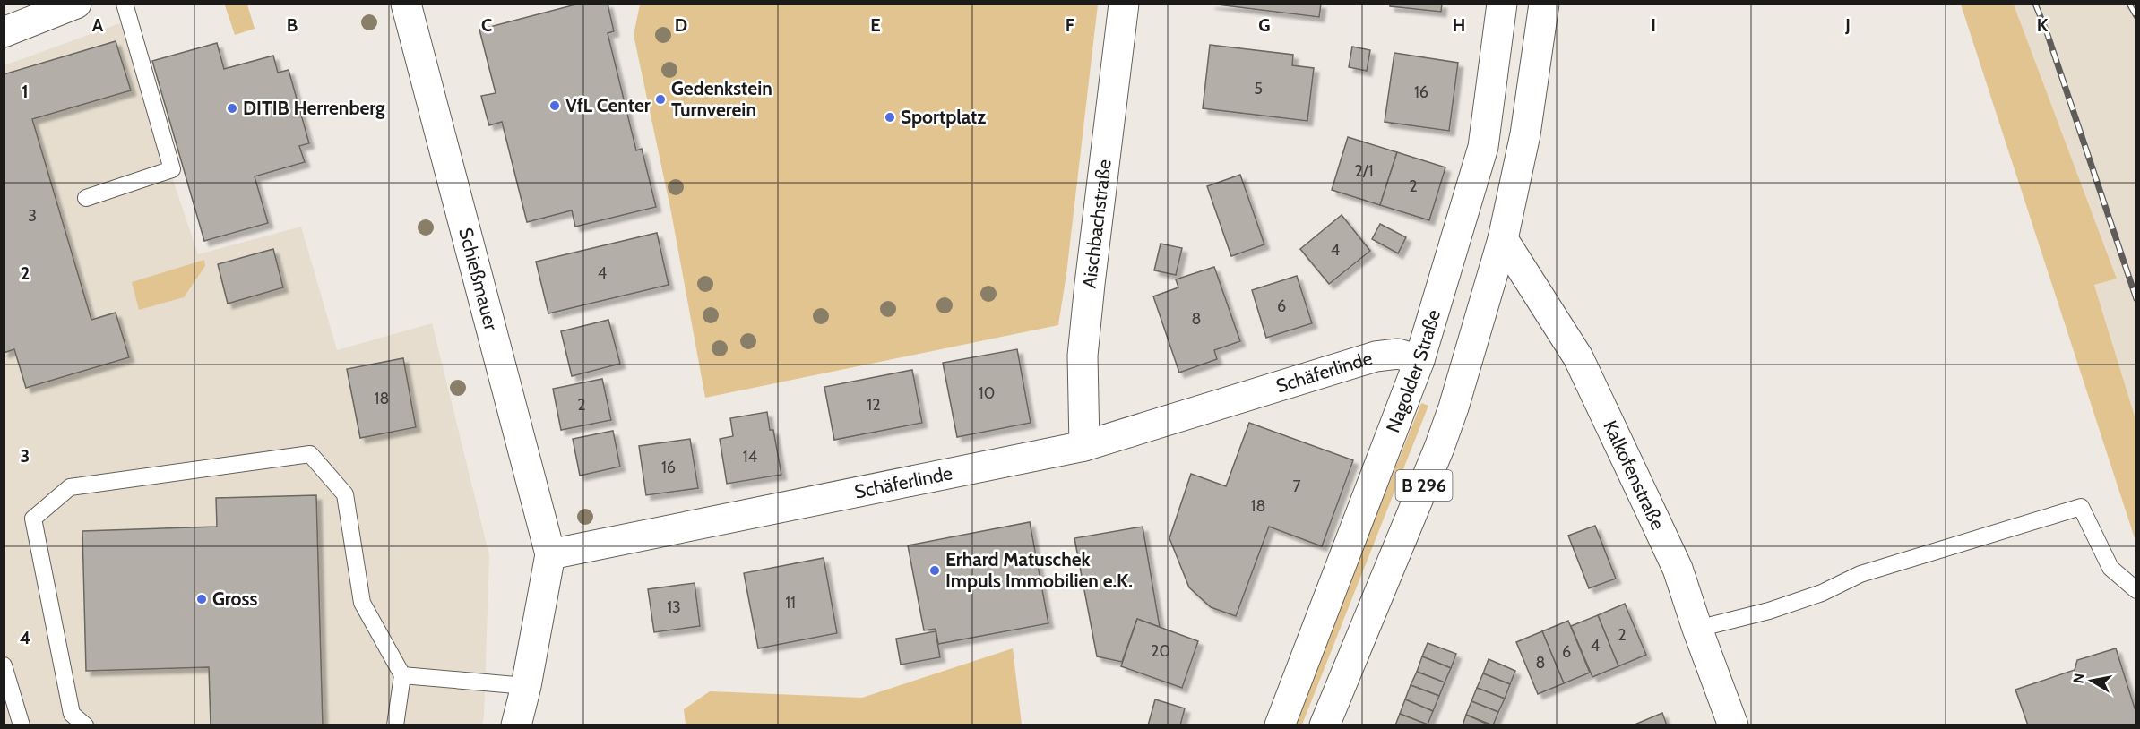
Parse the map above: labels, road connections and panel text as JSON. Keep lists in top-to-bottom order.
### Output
{
  "streets": {
    "street": [
      "Aischbachstraße",
      "Schießmauer",
      "Nagolder Straße",
      "Schäferlinde",
      "Kalkofenstraße",
      "B 296"
    ]
  },
  "crossings": [
    ["Aischbachstraße", "Schäferlinde"],
    ["Schießmauer", "Schäferlinde"],
    ["Nagolder Straße", "Schäferlinde"],
    ["Kalkofenstraße", "B 296"]
  ],
  "places": [
    "Gedenkstein Turnverein",
    "VfL Center",
    "DITIB Herrenberg",
    "Sportplatz",
    "Erhard Matuschek Impuls Immobilien e.K.",
    "Gross"
  ],
  "house_numbers": [
    "5",
    "16",
    "2/1",
    "2",
    "3",
    "4",
    "4",
    "6",
    "8",
    "10",
    "18",
    "2",
    "12",
    "14",
    "16",
    "7",
    "18",
    "11",
    "13",
    "2",
    "4",
    "20",
    "6",
    "8"
  ],
  "north": "left",
  "grid": {
    "columns": [
      "A",
      "B",
      "C",
      "D",
      "E",
      "F",
      "G",
      "H",
      "I",
      "J",
      "K"
    ],
    "rows": [
      "1",
      "2",
      "3",
      "4"
    ]
  }
}
